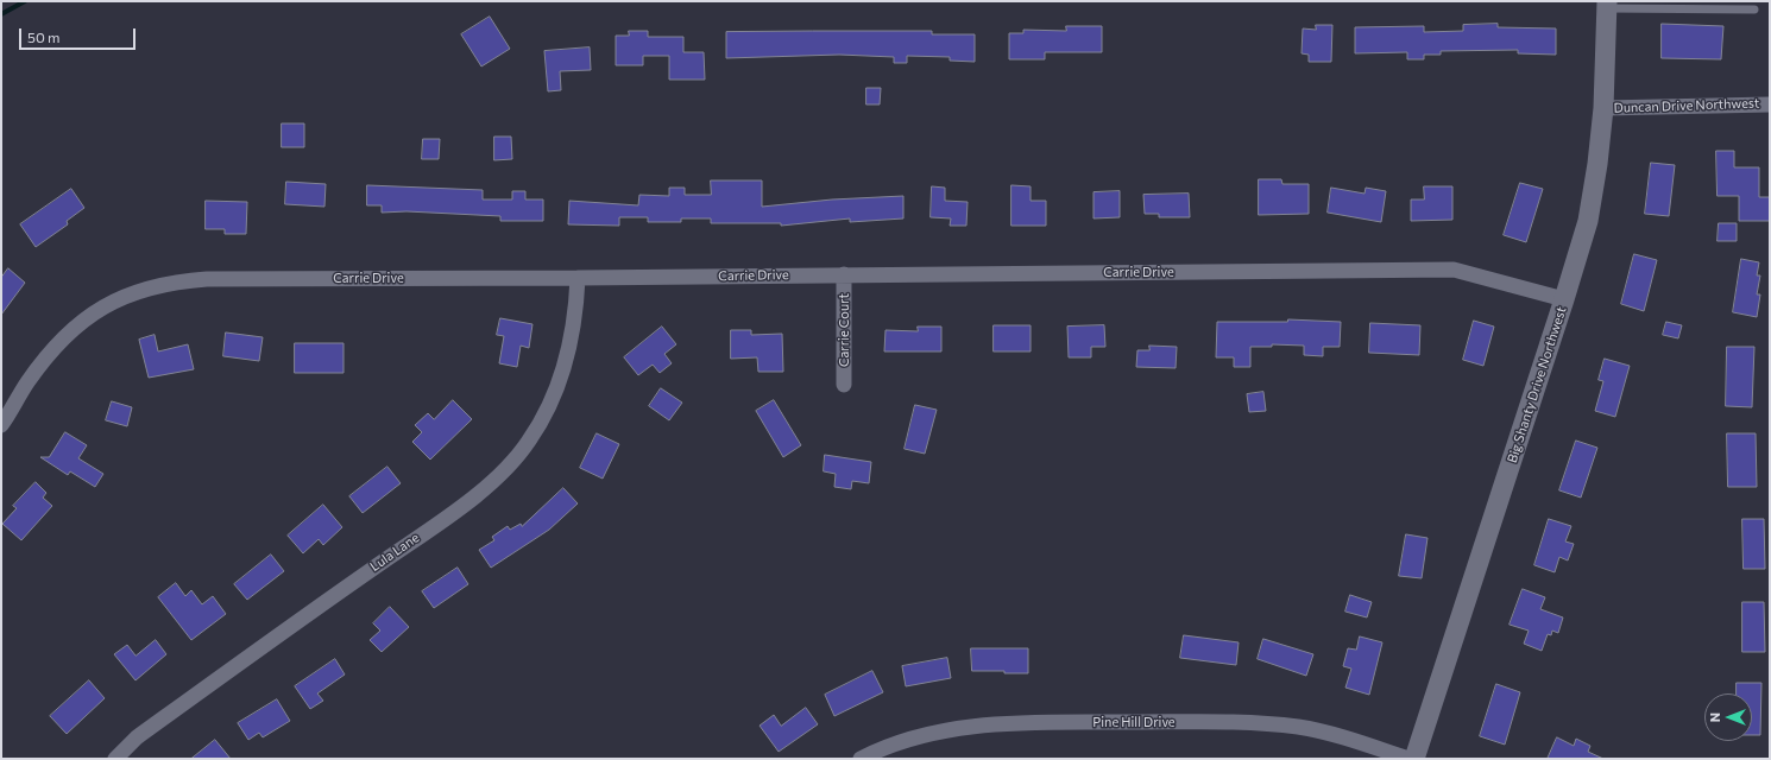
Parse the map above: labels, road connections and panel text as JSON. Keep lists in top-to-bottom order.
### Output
{
  "streets": {
    "street": [
      "Duncan Drive Northwest",
      "Carrie Drive",
      "Carrie Court",
      "Big Shanty Drive Northwest",
      "Lula Lane",
      "Pine Hill Drive"
    ]
  },
  "crossings": [
    ["Duncan Drive Northwest", "Big Shanty Drive Northwest"],
    ["Carrie Drive", "Carrie Court"],
    ["Carrie Drive", "Big Shanty Drive Northwest"],
    ["Carrie Drive", "Lula Lane"]
  ],
  "scale_bar": "50 m",
  "north": "left"
}
